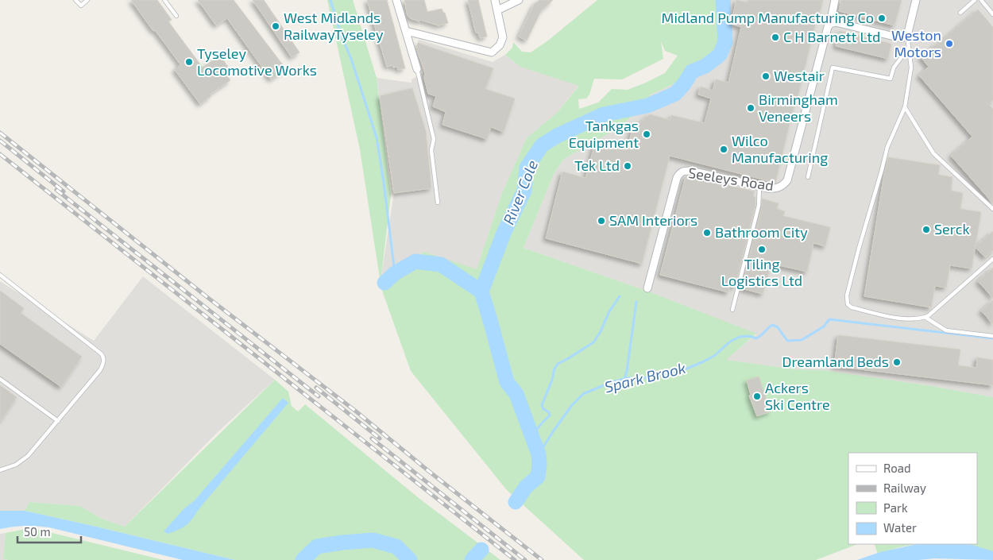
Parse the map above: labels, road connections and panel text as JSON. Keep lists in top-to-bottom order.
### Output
{
  "streets": {
    "street": ["Seeleys Road"]
  },
  "water": ["River Cole", "Spark Brook"],
  "places": [
    "Midland Pump Manufacturing Co",
    "West Midlands RailwayTyseley",
    "C H Barnett Ltd",
    "Weston Motors",
    "Tyseley Locomotive Works",
    "Westair",
    "Birmingham Veneers",
    "Tankgas Equipment",
    "Wilco Manufacturing",
    "Tek Ltd",
    "SAM Interiors",
    "Serck",
    "Bathroom City",
    "Tiling Logistics Ltd",
    "Dreamland Beds",
    "Ackers Ski Centre"
  ],
  "legend": [
    "Road",
    "Railway",
    "Park",
    "Water"
  ],
  "scale_bar": "50 m"
}
